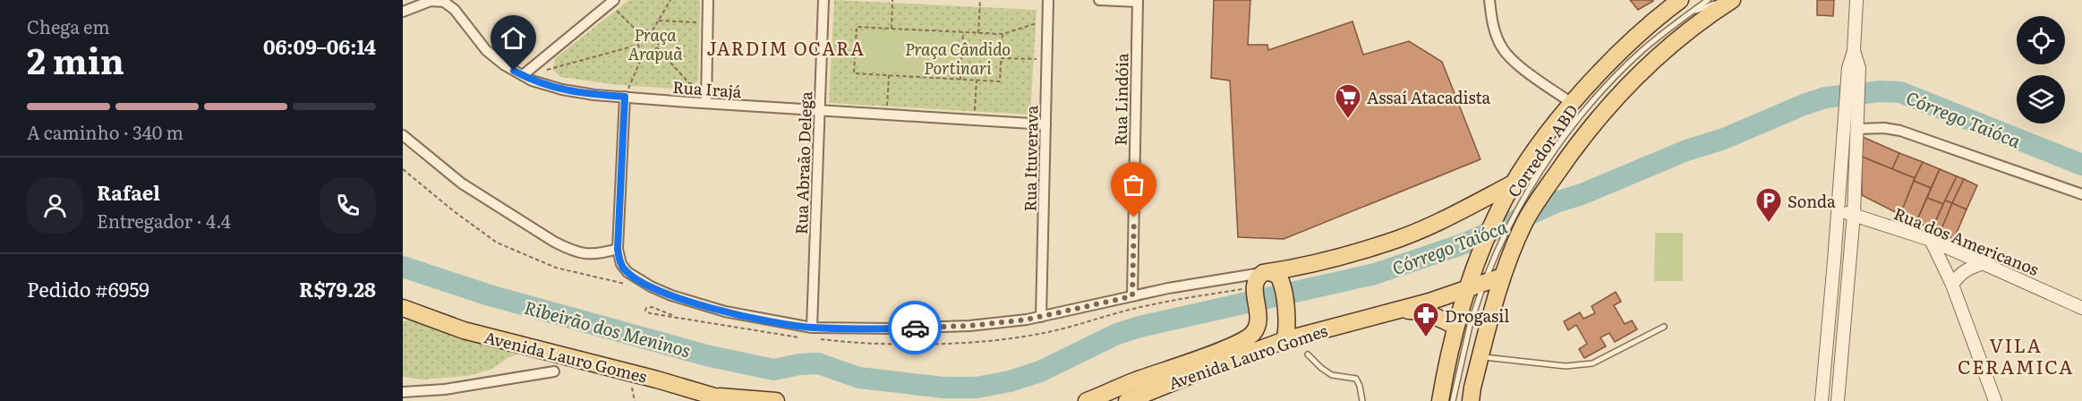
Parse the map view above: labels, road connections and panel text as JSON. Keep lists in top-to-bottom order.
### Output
{
  "streets": {
    "main road": ["Avenida Lauro Gomes"],
    "street": [
      "Rua Irajá",
      "Rua Lindóia",
      "Rua Ituverava",
      "Rua Abraão Delega",
      "Rua dos Americanos"
    ],
    "lane": ["Corredor ABD"]
  },
  "crossings": [
    ["Rua Irajá", "Rua Ituverava"],
    ["Rua Irajá", "Rua Abraão Delega"]
  ],
  "districts": ["JARDIM OCARA", "VILA CERAMICA"],
  "water": ["Córrego Taióca", "Ribeirão dos Meninos"],
  "parks": ["Praça Arapuã", "Praça Cândido Portinari"],
  "places": {
    "supermarket": ["Assaí Atacadista"],
    "parking": ["Sonda"],
    "pharmacy": ["Drogasil"]
  },
  "page": {
    "heading": ["2 min", "Chega em", "06:09–06:14"],
    "panel": [
      "Rafael",
      "Entregador · 4.4",
      "Pedido #6959",
      "R$79.28"
    ],
    "bar": "A caminho · 340 m"
  }
}
